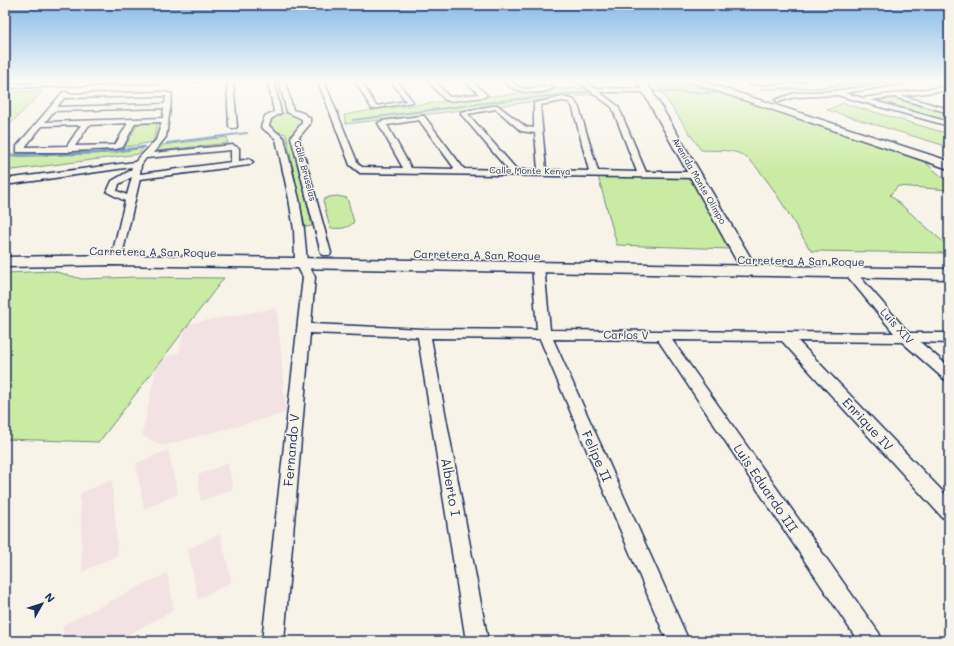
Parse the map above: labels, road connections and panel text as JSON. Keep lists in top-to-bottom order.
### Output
{
  "streets": {
    "main road": ["Avenida Monte Olimpo", "Carretera A San Roque"],
    "street": [
      "Calle Bruselas",
      "Calle Monte Kenya",
      "Luis XIV",
      "Carlos V",
      "Enrique IV",
      "Fernando V",
      "Felipe II",
      "Alberto I",
      "Luis Eduardo III"
    ]
  },
  "crossings": [
    ["Calle Bruselas", "Carretera A San Roque"],
    ["Calle Bruselas", "Fernando V"],
    ["Calle Monte Kenya", "Avenida Monte Olimpo"],
    ["Avenida Monte Olimpo", "Carretera A San Roque"],
    ["Carretera A San Roque", "Luis XIV"],
    ["Carretera A San Roque", "Fernando V"],
    ["Carretera A San Roque", "Felipe II"],
    ["Luis XIV", "Carlos V"],
    ["Carlos V", "Enrique IV"],
    ["Carlos V", "Fernando V"],
    ["Carlos V", "Felipe II"],
    ["Carlos V", "Alberto I"],
    ["Carlos V", "Luis Eduardo III"]
  ],
  "north": "top right"
}
